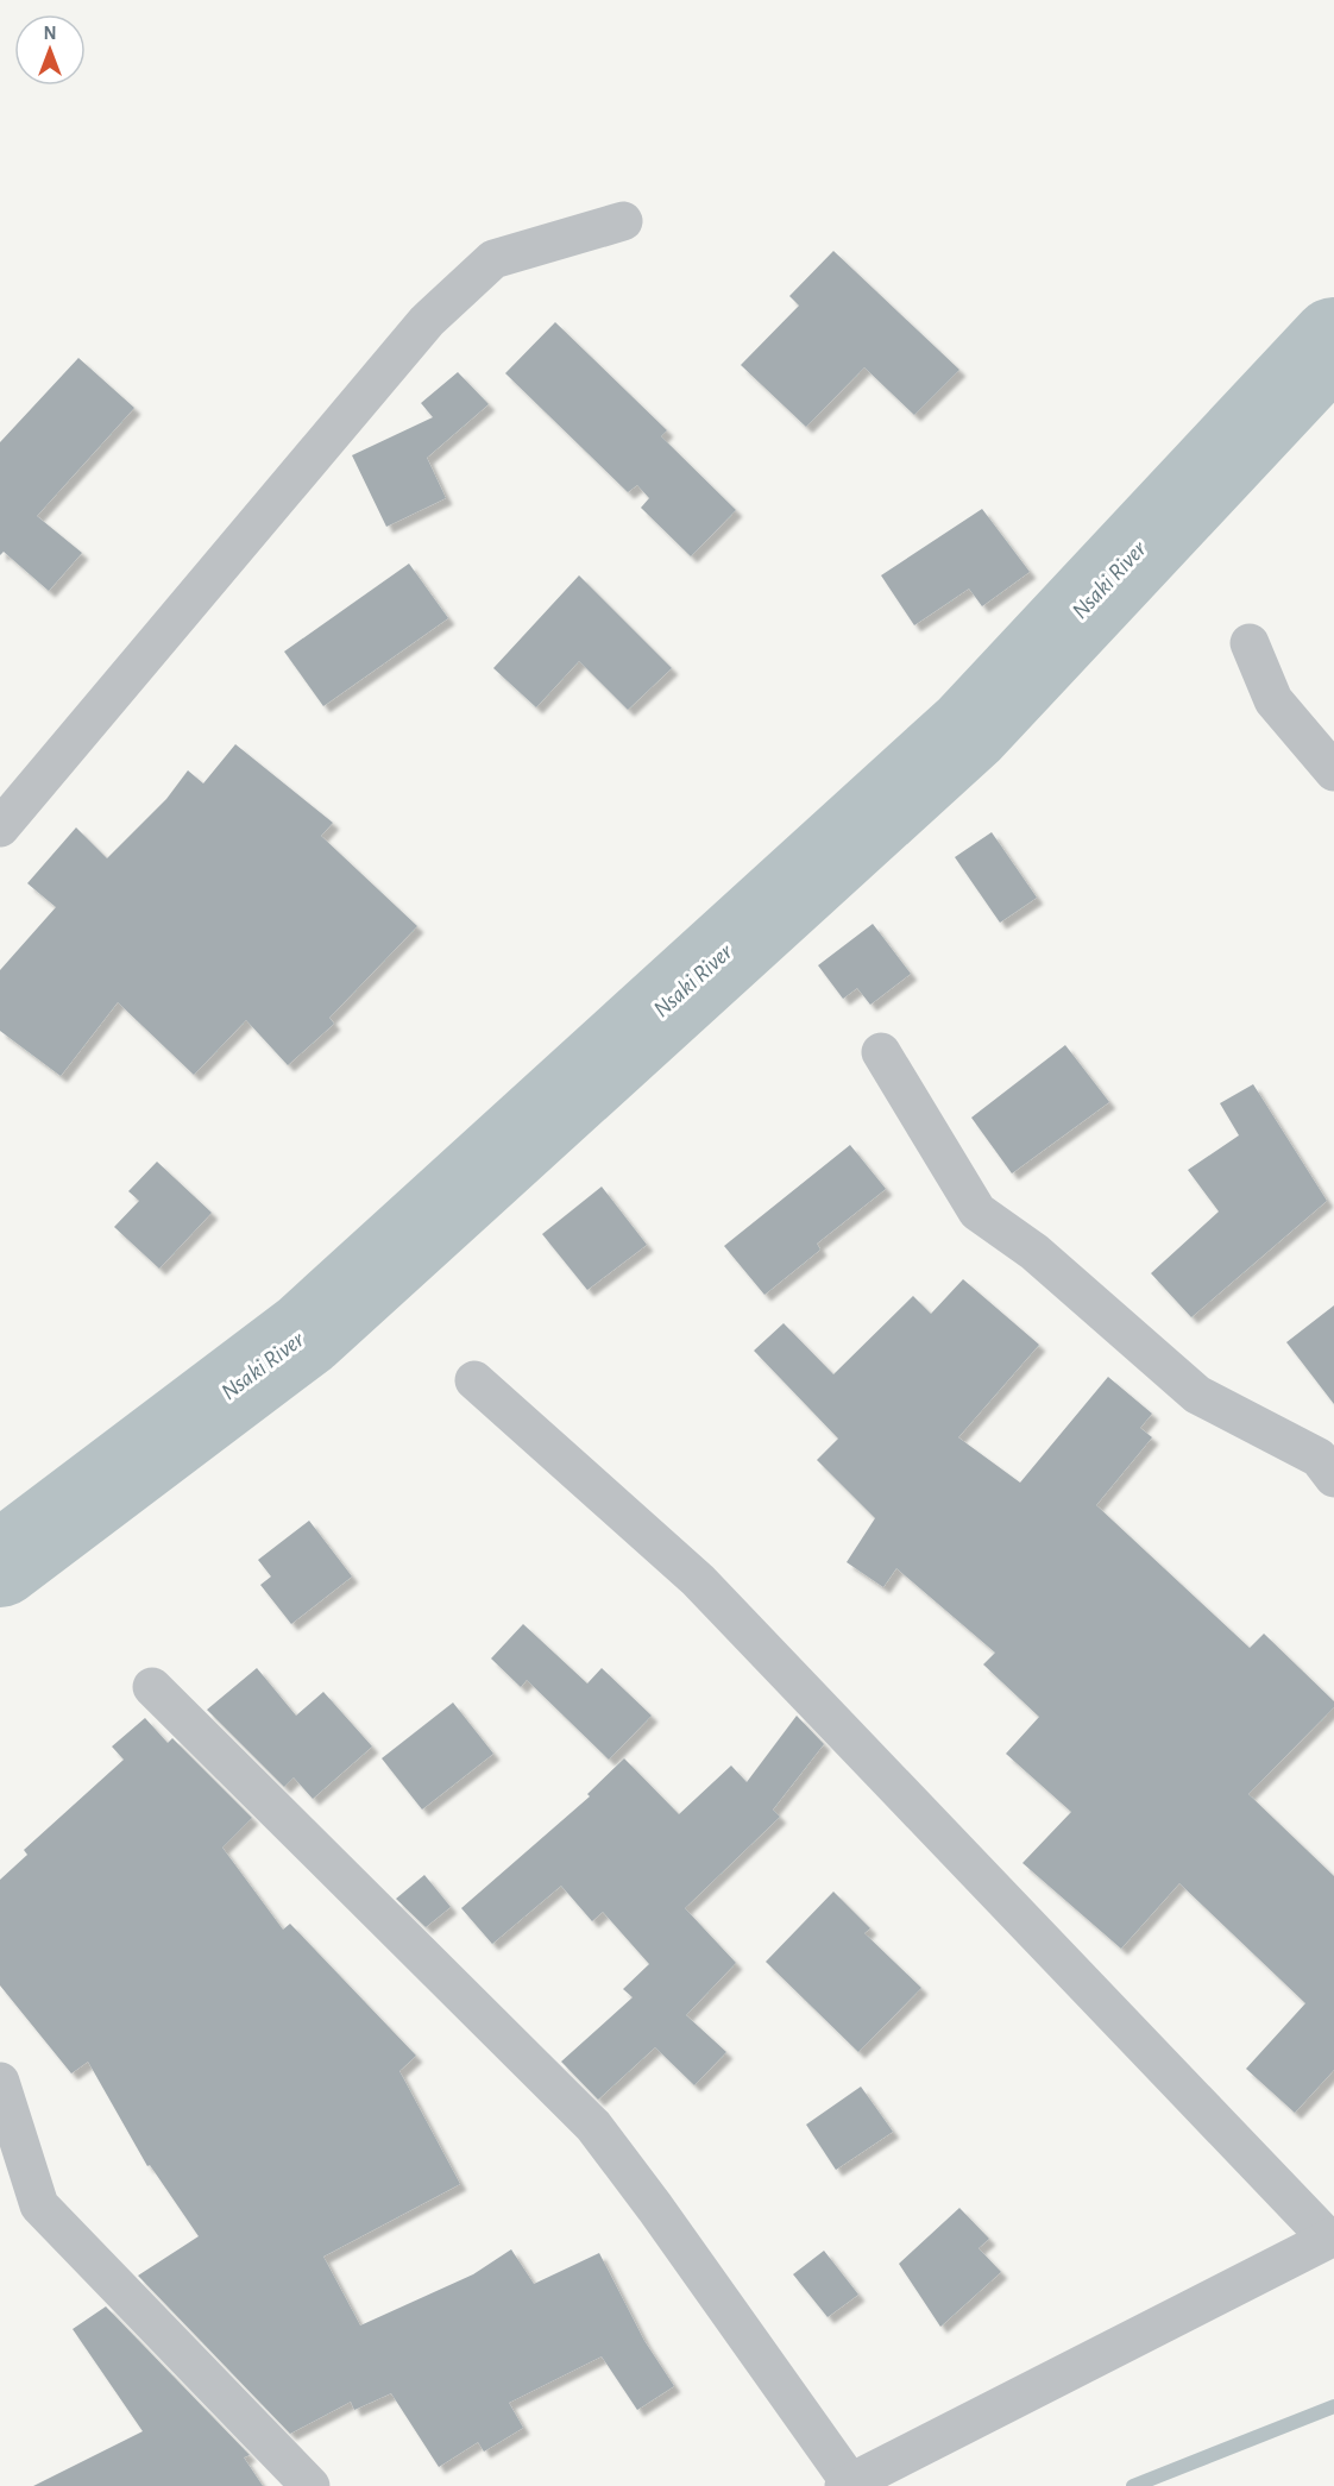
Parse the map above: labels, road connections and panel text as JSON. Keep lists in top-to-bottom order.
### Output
{
  "water": ["Nsaki River"],
  "north": "top"
}
